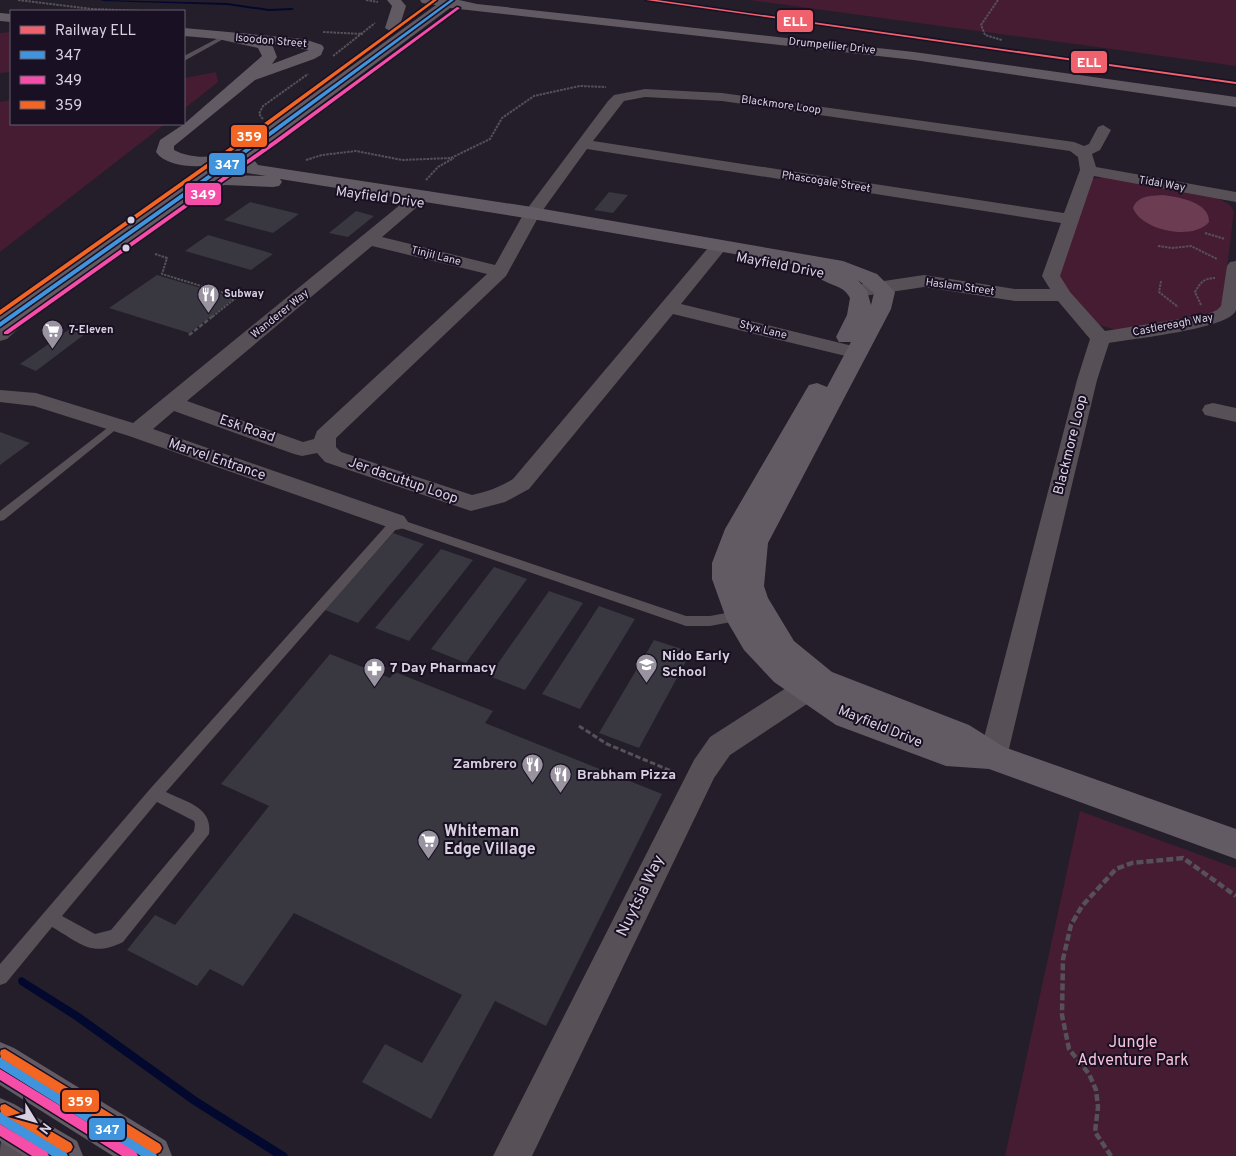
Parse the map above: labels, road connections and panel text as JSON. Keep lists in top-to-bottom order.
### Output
{
  "streets": {
    "main road": ["Drumpellier Drive"],
    "street": [
      "Isoodon Street",
      "Blackmore Loop",
      "Phascogale Street",
      "Tidal Way",
      "Mayfield Drive",
      "Tinjil Lane",
      "Haslam Street",
      "Wanderer Way",
      "Castlereagh Way",
      "Styx Lane",
      "Esk Road",
      "Marvel Entrance",
      "Jer dacuttup Loop",
      "Nuytsia Way"
    ]
  },
  "crossings": [
    ["Blackmore Loop", "Phascogale Street"],
    ["Blackmore Loop", "Mayfield Drive"],
    ["Blackmore Loop", "Castlereagh Way"],
    ["Mayfield Drive", "Haslam Street"],
    ["Mayfield Drive", "Wanderer Way"],
    ["Mayfield Drive", "Styx Lane"],
    ["Mayfield Drive", "Jer dacuttup Loop"],
    ["Mayfield Drive", "Nuytsia Way"],
    ["Tinjil Lane", "Wanderer Way"],
    ["Wanderer Way", "Esk Road"],
    ["Wanderer Way", "Marvel Entrance"],
    ["Styx Lane", "Jer dacuttup Loop"],
    ["Esk Road", "Jer dacuttup Loop"]
  ],
  "parks": ["Jungle Adventure Park"],
  "places": {
    "restaurant": ["Subway", "Zambrero", "Brabham Pizza"],
    "supermarket": ["7-Eleven", "Whiteman Edge Village"],
    "school or university": ["Nido Early School"],
    "pharmacy": ["7 Day Pharmacy"]
  },
  "lines": [
    "rail line ELL",
    "transit line 347",
    "transit line 359",
    "transit line 349"
  ],
  "legend": [
    "Railway ELL",
    "347",
    "349",
    "359"
  ],
  "north": "bottom right"
}
